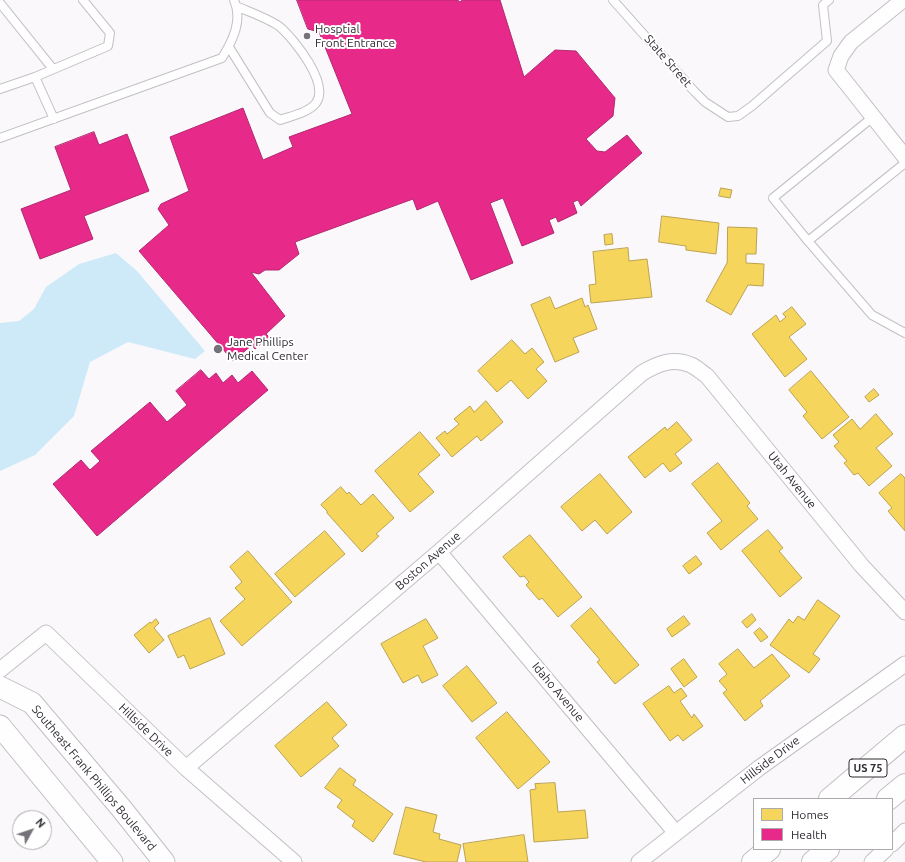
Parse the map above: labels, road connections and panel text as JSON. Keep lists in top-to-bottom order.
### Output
{
  "streets": {
    "highway": ["US 75"],
    "street": [
      "Utah Avenue",
      "Boston Avenue",
      "Idaho Avenue",
      "Hillside Drive",
      "Southeast Frank Phillips Boulevard"
    ],
    "lane": ["State Street"]
  },
  "crossings": [
    ["Utah Avenue", "Boston Avenue"],
    ["Boston Avenue", "Idaho Avenue"],
    ["Boston Avenue", "Hillside Drive"],
    ["Idaho Avenue", "Hillside Drive"]
  ],
  "places": ["Hosptial Front Entrance", "Jane Phillips Medical Center"],
  "legend": ["Homes", "Health"],
  "north": "top right"
}
